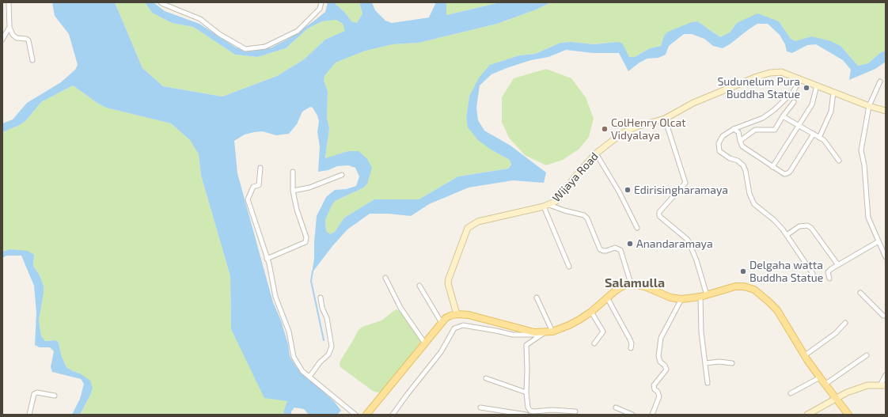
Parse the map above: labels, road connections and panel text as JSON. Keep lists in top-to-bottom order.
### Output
{
  "streets": {
    "street": ["Wijaya Road"]
  },
  "districts": ["Salamulla"],
  "places": [
    "Sudunelum Pura Buddha Statue",
    "ColHenry Olcat Vidyalaya",
    "Edirisingharamaya",
    "Anandaramaya",
    "Delgaha watta Buddha Statue"
  ]
}
